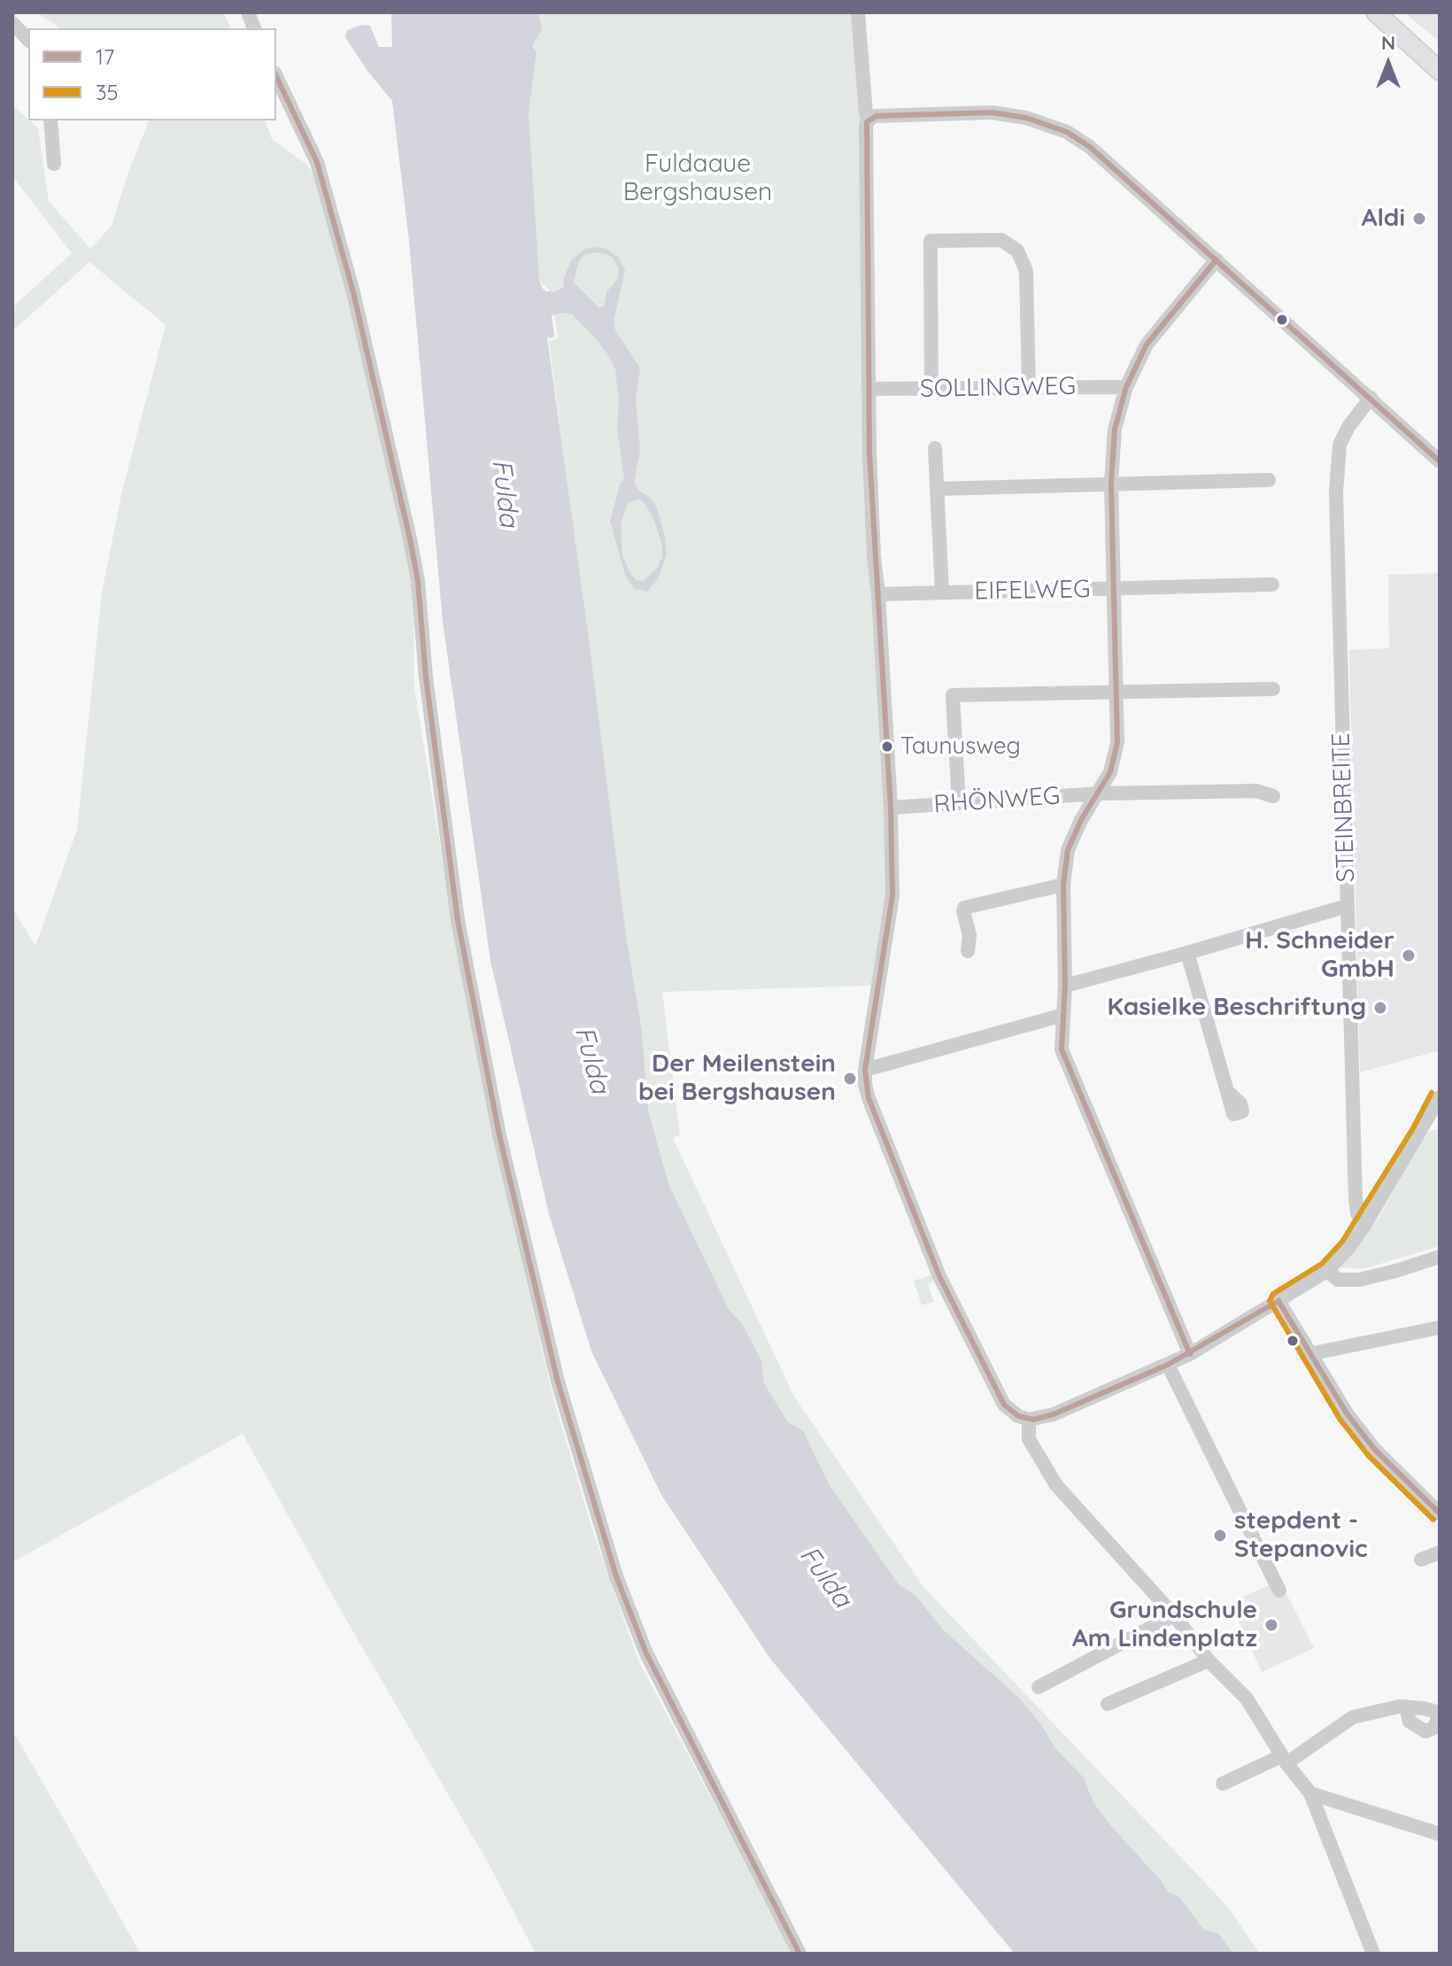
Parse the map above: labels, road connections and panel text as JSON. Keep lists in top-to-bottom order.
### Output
{
  "streets": {
    "street": [
      "SOLLINGWEG",
      "EIFELWEG",
      "RHÖNWEG",
      "STEINBREITE"
    ]
  },
  "water": ["Fulda"],
  "parks": ["Fuldaaue Bergshausen"],
  "places": [
    "Aldi",
    "Taunusweg",
    "H. Schneider GmbH",
    "Kasielke Beschriftung",
    "Der Meilenstein bei Bergshausen",
    "stepdent - Stepanovic",
    "Grundschule Am Lindenplatz"
  ],
  "lines": ["transit line 17", "transit line 35"],
  "legend": ["17", "35"],
  "north": "top"
}
